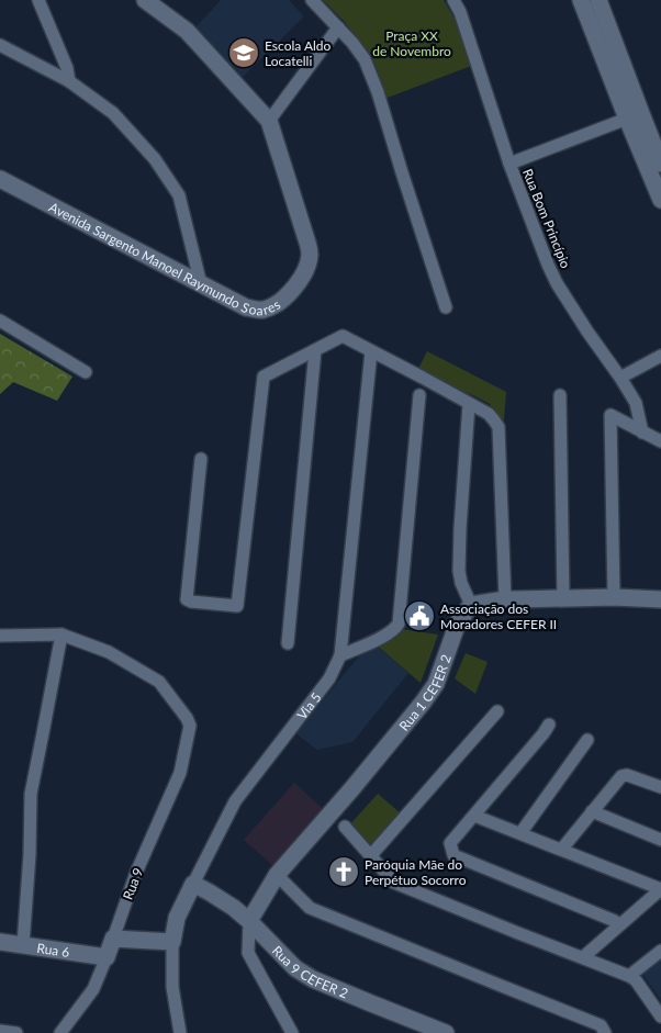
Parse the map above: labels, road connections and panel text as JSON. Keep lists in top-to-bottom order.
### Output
{
  "streets": {
    "street": [
      "Rua Bom Princípio",
      "Avenida Sargento Manoel Raymundo Soares",
      "Rua 1 CEFER 2",
      "Via 5",
      "Rua 9",
      "Rua 6",
      "Rua 9 CEFER 2"
    ]
  },
  "crossings": [
    ["Rua 1 CEFER 2", "Rua 9 CEFER 2"],
    ["Via 5", "Rua 9 CEFER 2"],
    ["Rua 9", "Rua 6"]
  ],
  "parks": ["Praça XX de Novembro"],
  "places": {
    "school or university": ["Escola Aldo Locatelli"],
    "public building": ["Associação dos Moradores CEFER II"],
    "church": ["Paróquia Mãe do Perpétuo Socorro"]
  }
}
